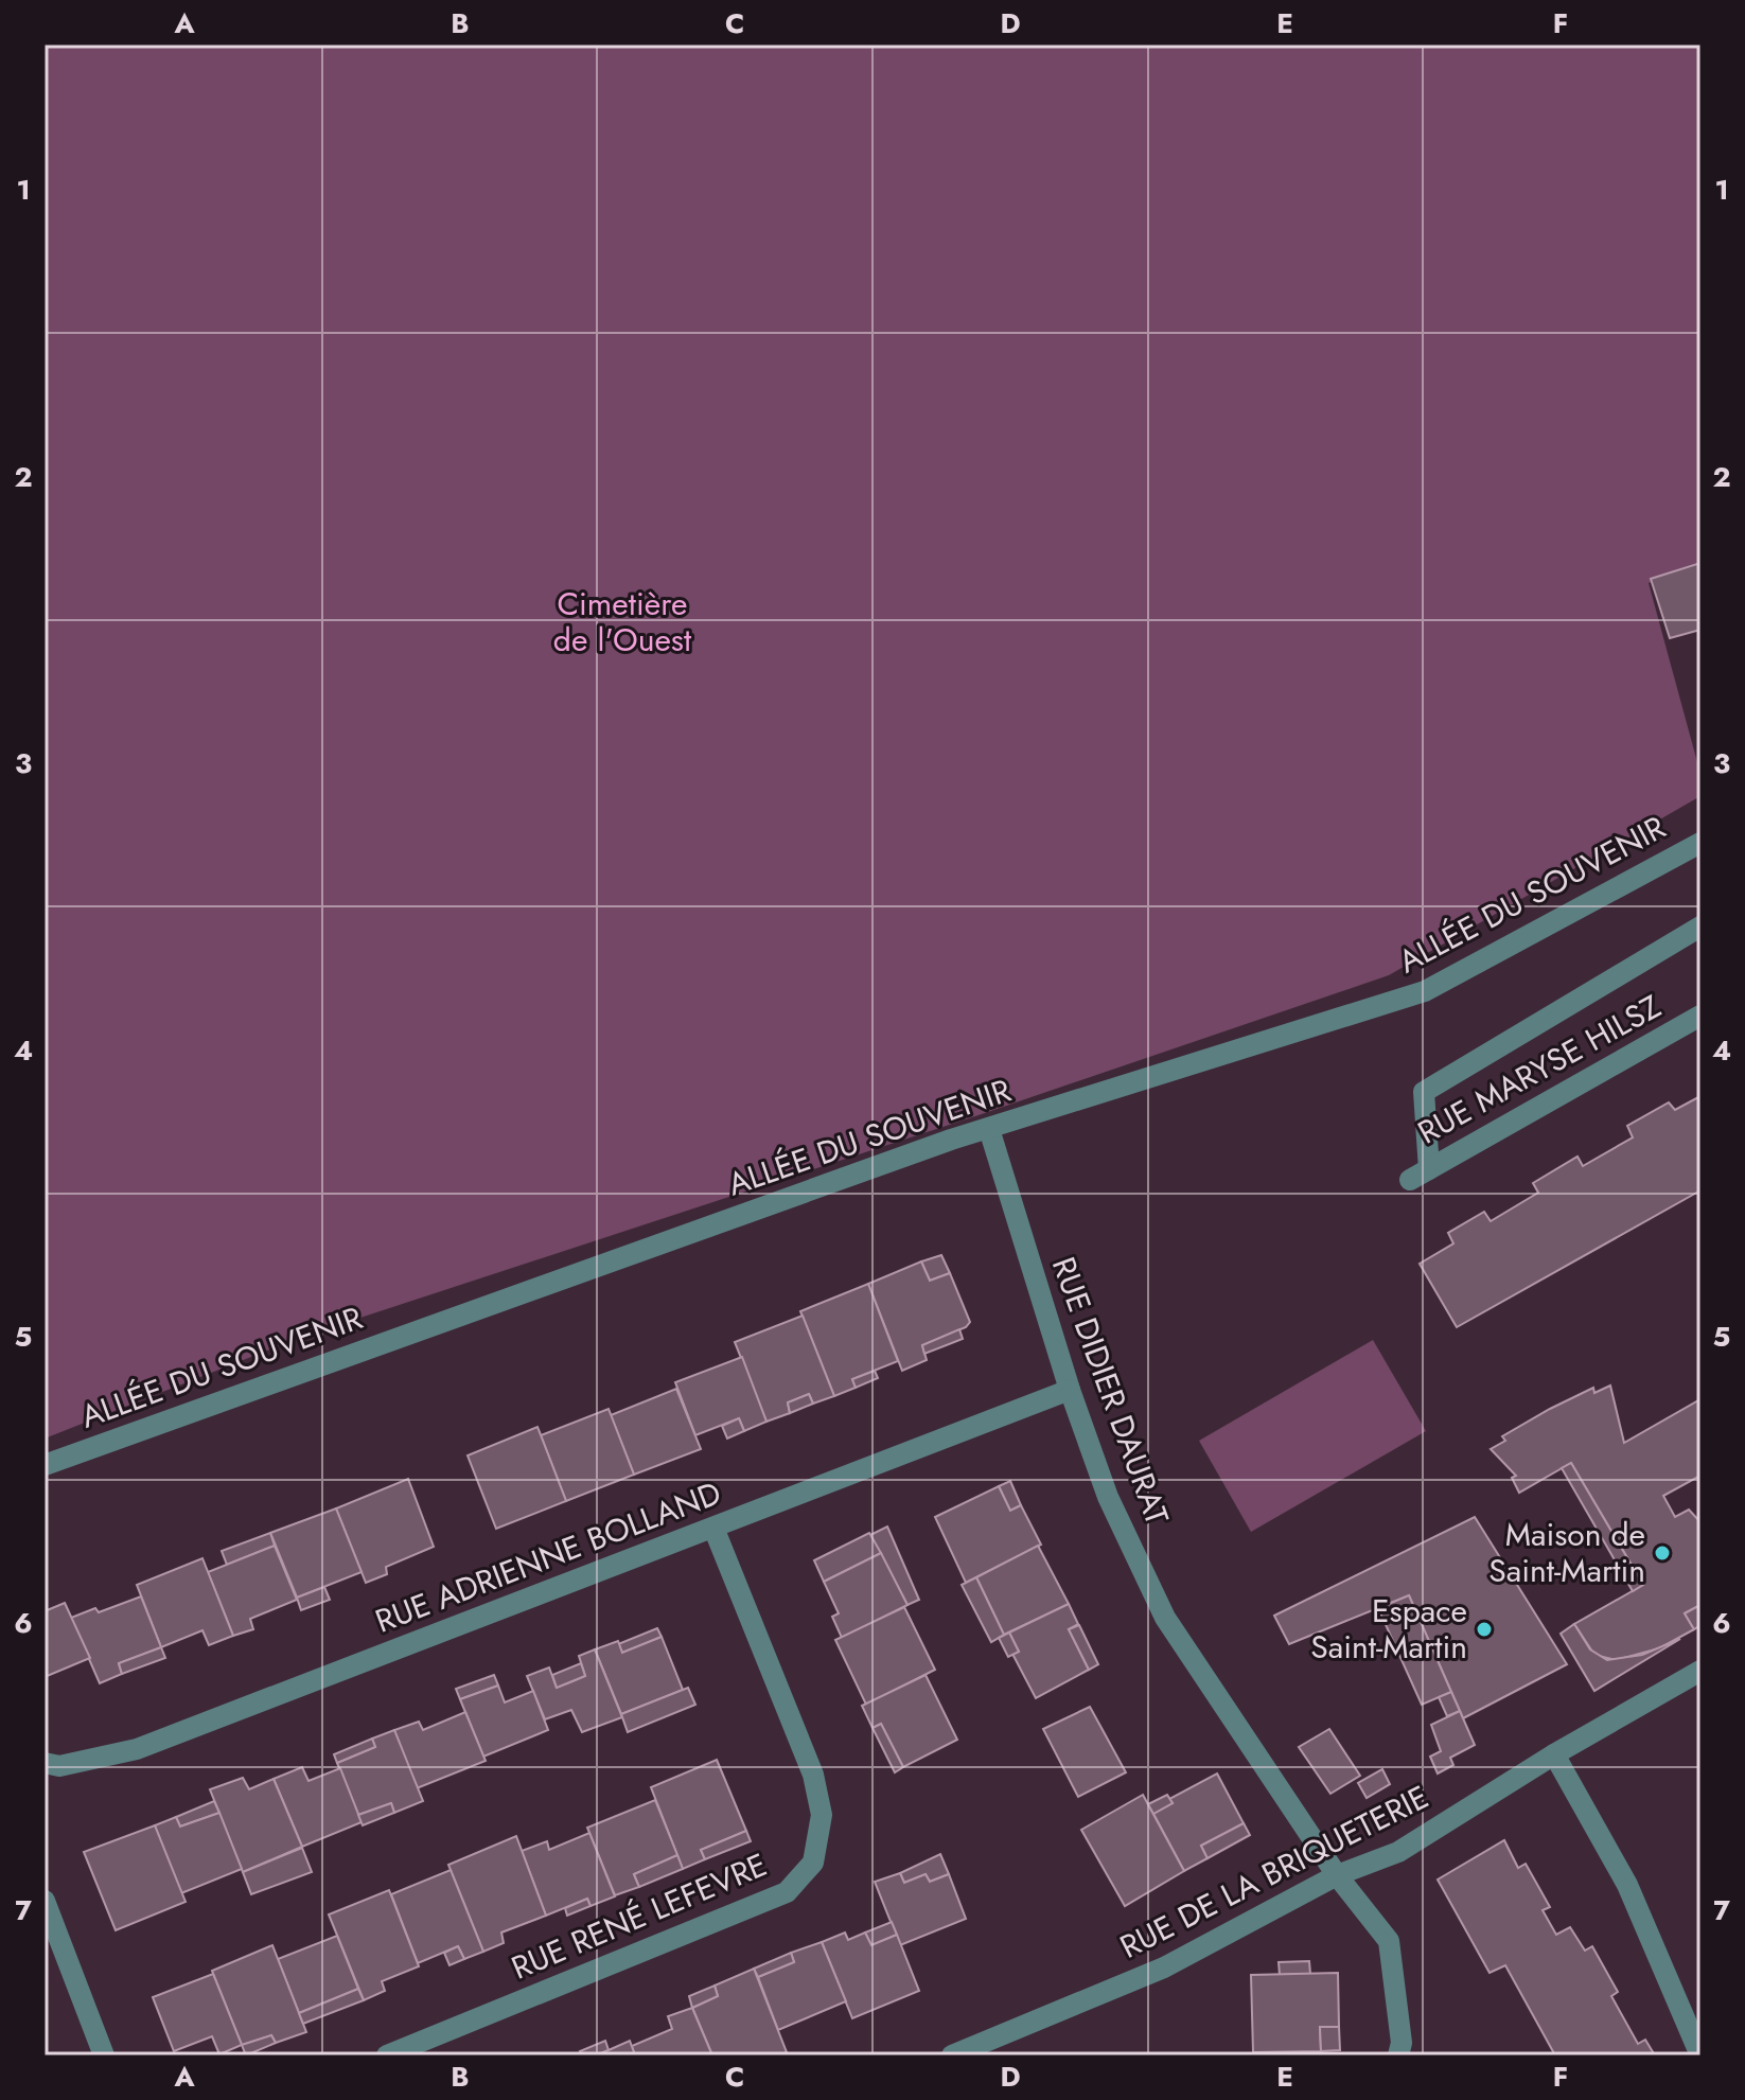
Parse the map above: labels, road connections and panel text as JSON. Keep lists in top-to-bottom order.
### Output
{
  "streets": {
    "street": [
      "ALLÉE DU SOUVENIR",
      "RUE MARYSE HILSZ",
      "RUE DIDIER DAURAT",
      "RUE ADRIENNE BOLLAND",
      "RUE DE LA BRIQUETERIE",
      "RUE RENÉ LEFEVRE"
    ]
  },
  "crossings": [
    ["ALLÉE DU SOUVENIR", "RUE DIDIER DAURAT"],
    ["RUE DIDIER DAURAT", "RUE ADRIENNE BOLLAND"],
    ["RUE DIDIER DAURAT", "RUE DE LA BRIQUETERIE"],
    ["RUE ADRIENNE BOLLAND", "RUE RENÉ LEFEVRE"]
  ],
  "parks": ["Cimetière de l'Ouest"],
  "places": ["Maison de Saint-Martin", "Espace Saint-Martin"],
  "grid": {
    "columns": [
      "A",
      "B",
      "C",
      "D",
      "E",
      "F"
    ],
    "rows": [
      "1",
      "2",
      "3",
      "4",
      "5",
      "6",
      "7"
    ]
  }
}
